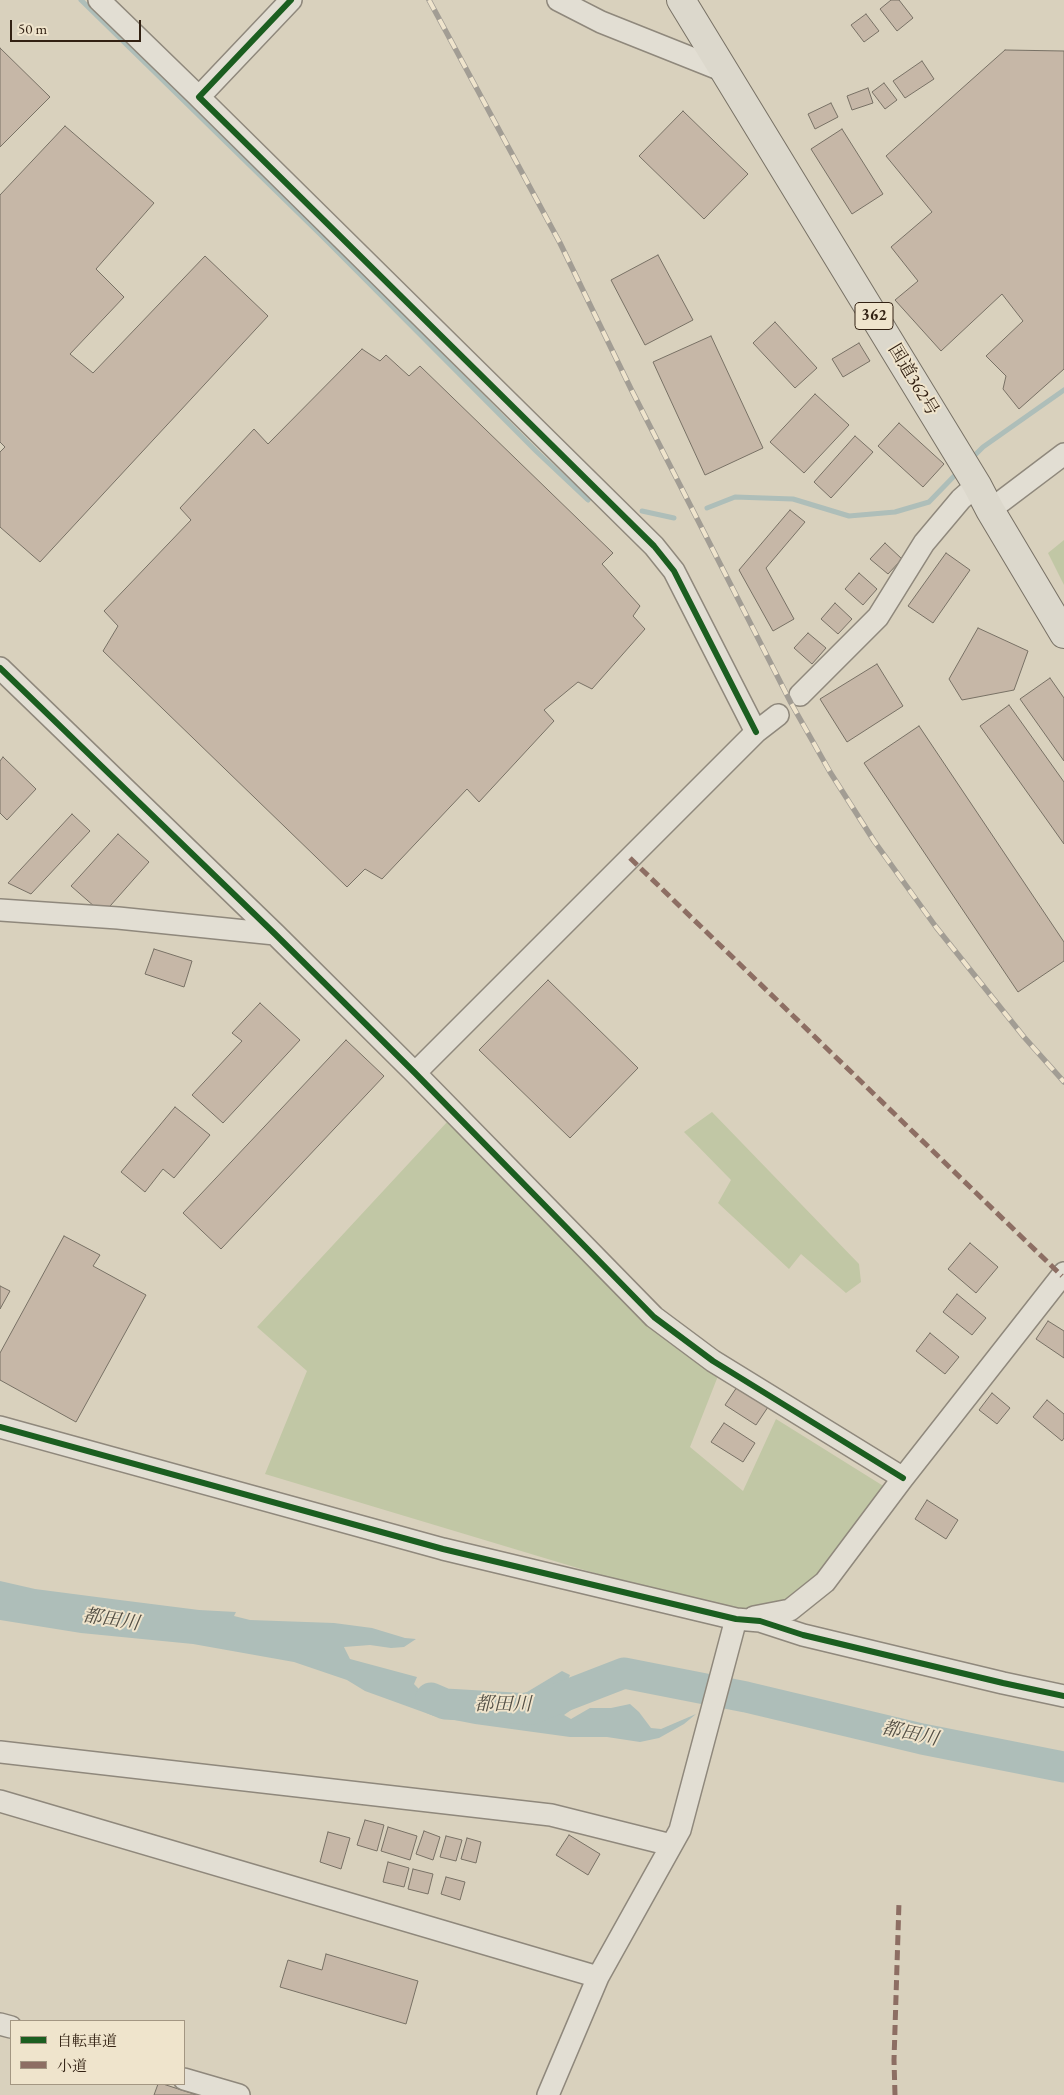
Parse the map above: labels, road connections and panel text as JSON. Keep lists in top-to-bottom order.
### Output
{
  "streets": {
    "highway": ["362", "国道362号"]
  },
  "water": ["都田川"],
  "legend": ["自転車道", "小道"],
  "scale_bar": "50 m"
}
